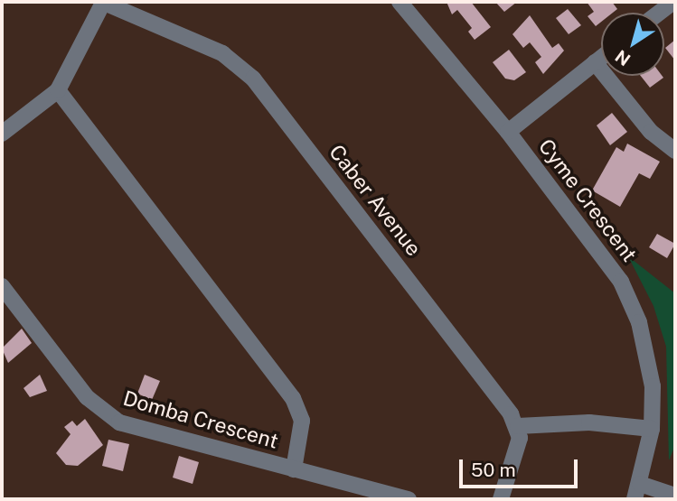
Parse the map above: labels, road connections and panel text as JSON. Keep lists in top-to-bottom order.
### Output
{
  "streets": {
    "street": ["Caber Avenue", "Cyme Crescent", "Domba Crescent"]
  },
  "scale_bar": "50 m",
  "north": "bottom left"
}
